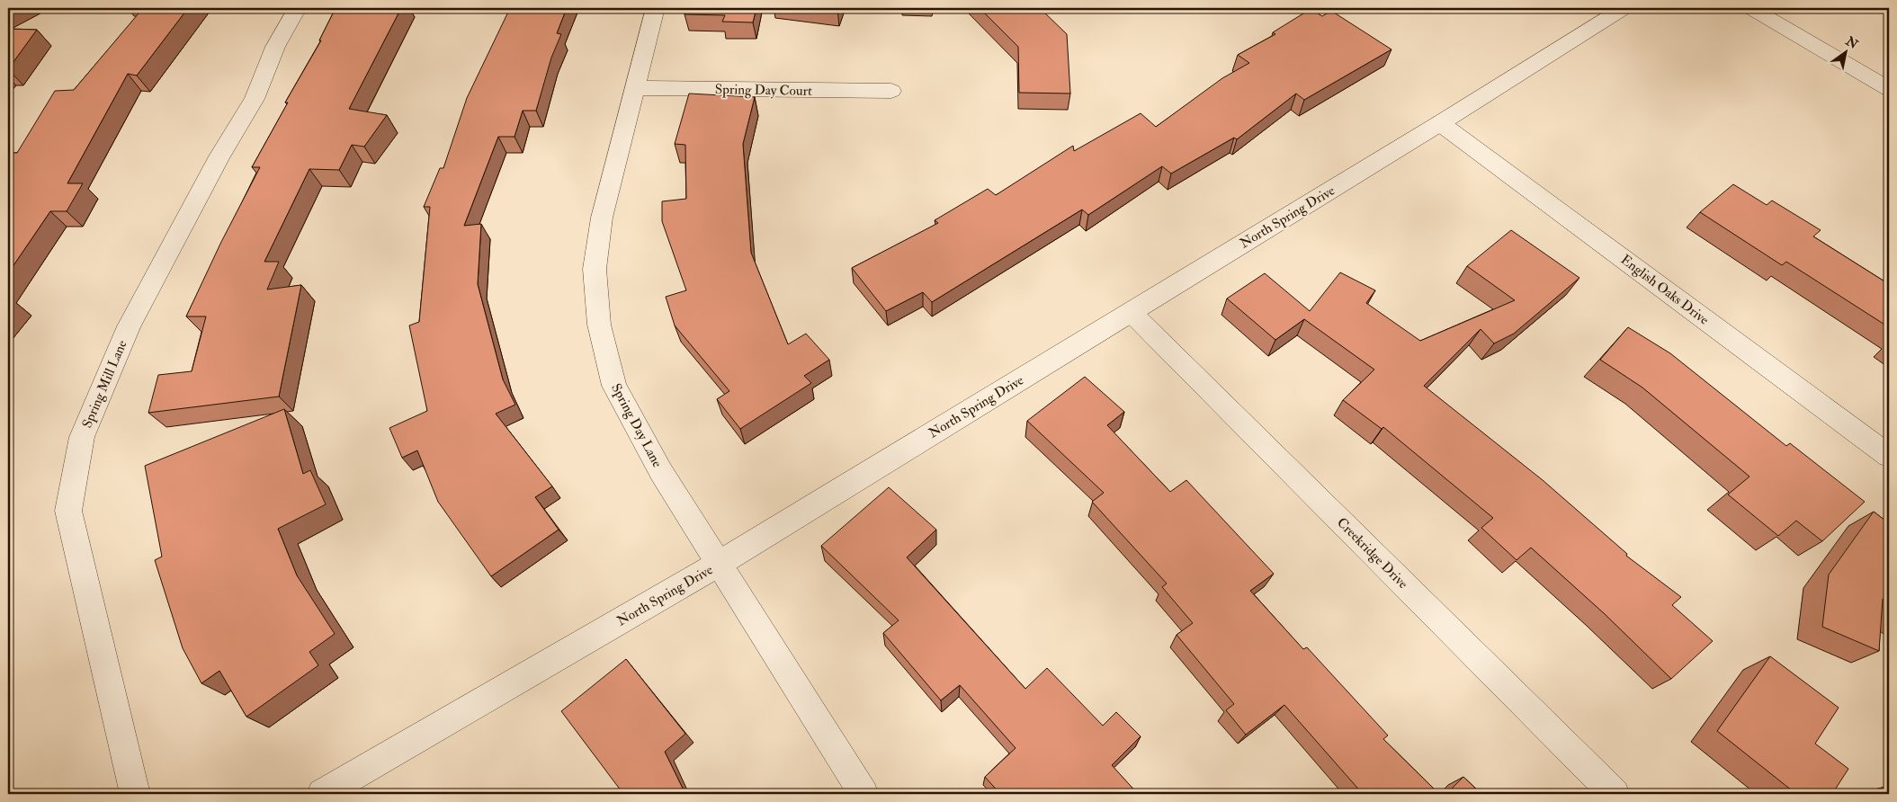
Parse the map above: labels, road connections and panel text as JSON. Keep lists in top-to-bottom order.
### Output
{
  "streets": {
    "street": [
      "Spring Day Court",
      "North Spring Drive",
      "English Oaks Drive",
      "Spring Mill Lane",
      "Spring Day Lane",
      "Creekridge Drive"
    ]
  },
  "crossings": [
    ["Spring Day Court", "Spring Day Lane"],
    ["North Spring Drive", "English Oaks Drive"],
    ["North Spring Drive", "Spring Day Lane"],
    ["North Spring Drive", "Creekridge Drive"]
  ],
  "north": "top right"
}
